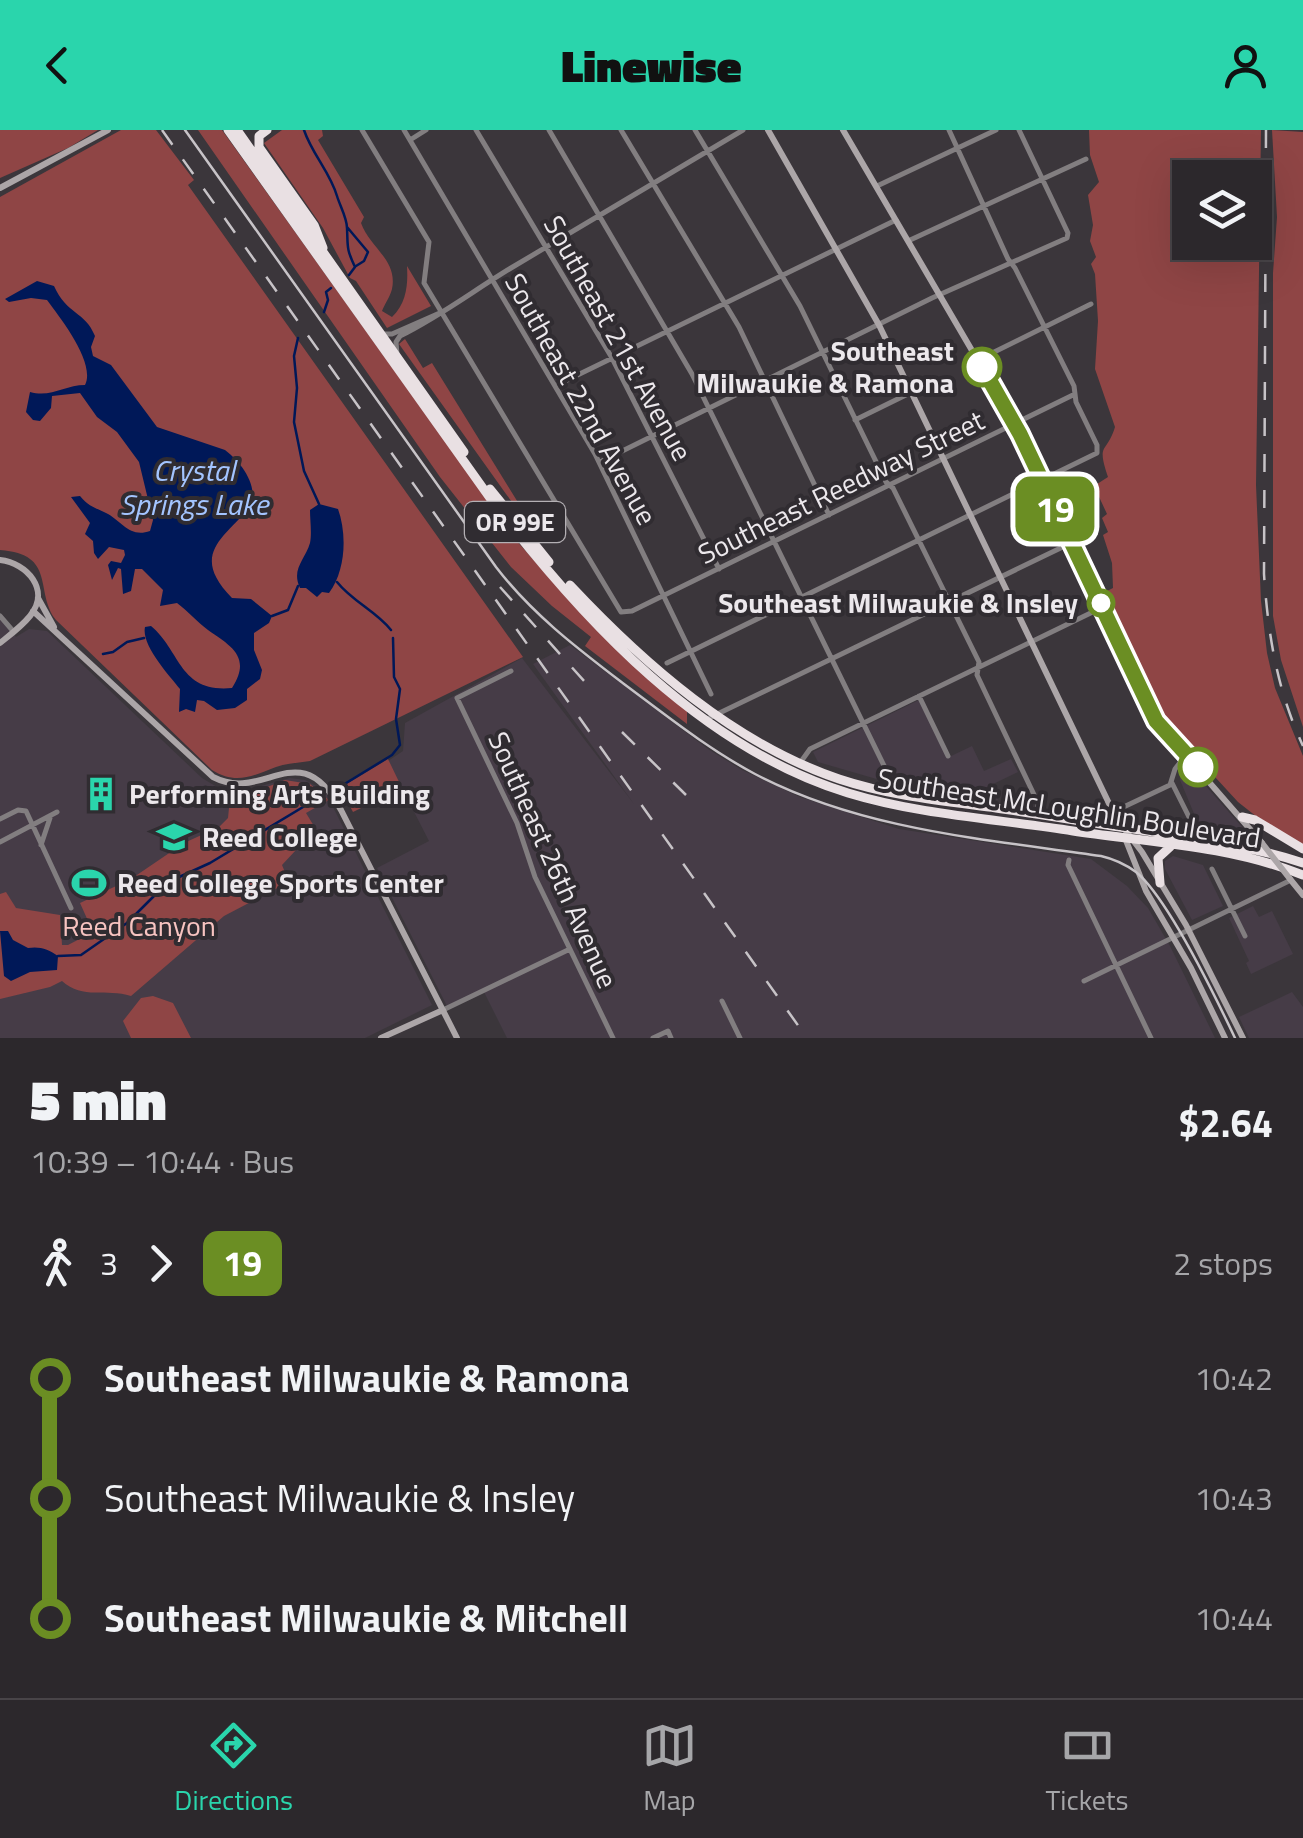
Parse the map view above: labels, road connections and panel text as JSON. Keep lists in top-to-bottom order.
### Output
{
  "streets": {
    "highway": ["OR 99E", "Southeast McLoughlin Boulevard"],
    "street": [
      "Southeast 21st Avenue",
      "Southeast 22nd Avenue",
      "Southeast Reedway Street",
      "Southeast 26th Avenue"
    ]
  },
  "crossings": [
    ["Southeast 21st Avenue", "Southeast Reedway Street"],
    ["Southeast 22nd Avenue", "Southeast Reedway Street"]
  ],
  "water": ["Crystal Springs Lake"],
  "parks": ["Reed Canyon"],
  "places": {
    "other": ["Southeast Milwaukie & Ramona", "Southeast Milwaukie & Insley"],
    "building": ["Performing Arts Building"],
    "school or university": ["Reed College"],
    "sports": ["Reed College Sports Center"]
  },
  "lines": ["bus line 19"],
  "page": {
    "header": "Linewise",
    "on_map": "19",
    "heading": ["5 min", "10:39 – 10:44 · Bus", "$2.64"],
    "legs": ["3", "19", "2 stops"],
    "list": [
      {
        "name": "Southeast Milwaukie & Ramona",
        "value": "10:42"
      },
      {
        "name": "Southeast Milwaukie & Insley",
        "value": "10:43"
      },
      {
        "name": "Southeast Milwaukie & Mitchell",
        "value": "10:44"
      }
    ],
    "tabs": ["Directions", "Map", "Tickets"]
  }
}
